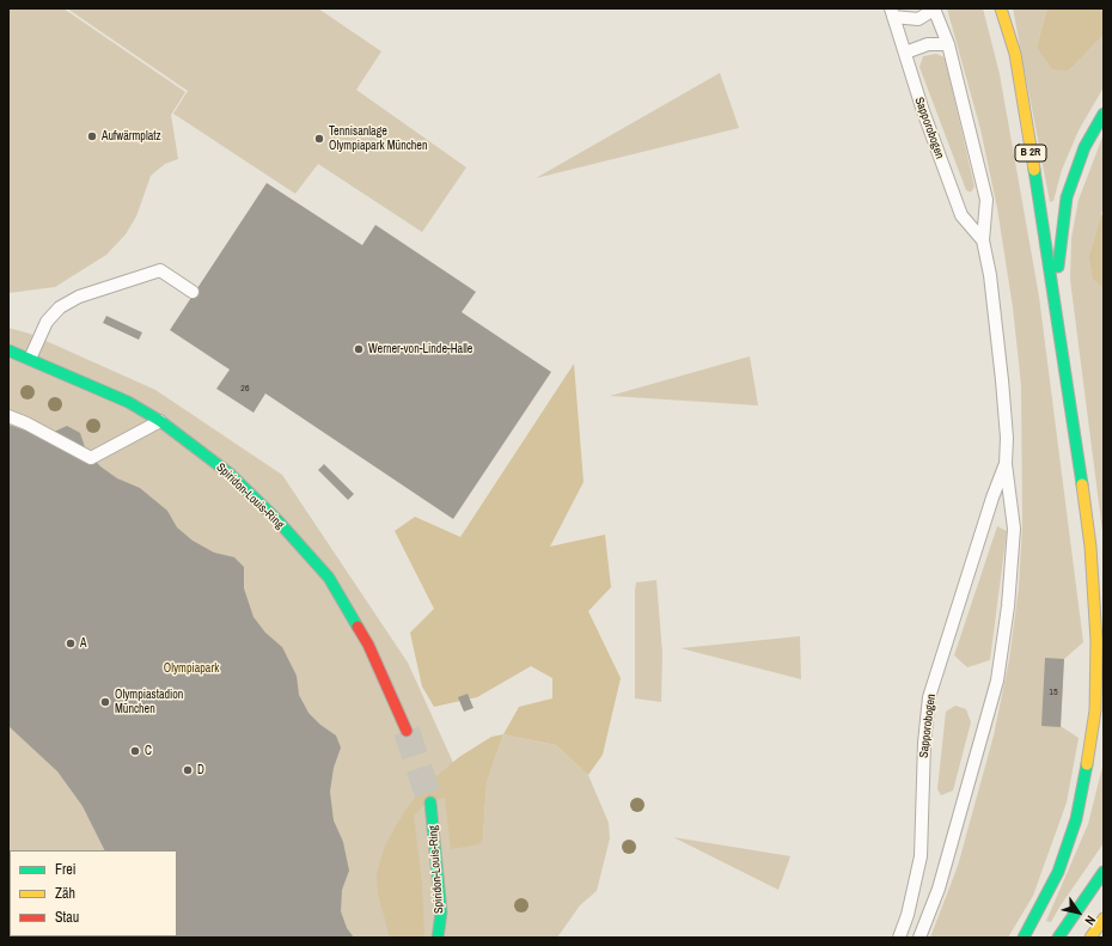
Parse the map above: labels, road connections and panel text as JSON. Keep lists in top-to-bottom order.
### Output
{
  "streets": {
    "main road": ["B 2R", "Spiridon-Louis-Ring"],
    "lane": ["Sapporobogen"]
  },
  "parks": ["Olympiapark"],
  "places": [
    "Aufwärmplatz",
    "Tennisanlage Olympiapark München",
    "Werner-von-Linde-Halle",
    "A",
    "Olympiastadion München",
    "C",
    "D"
  ],
  "house_numbers": ["26", "15"],
  "legend": ["Frei", "Zäh", "Stau"],
  "north": "bottom right"
}
